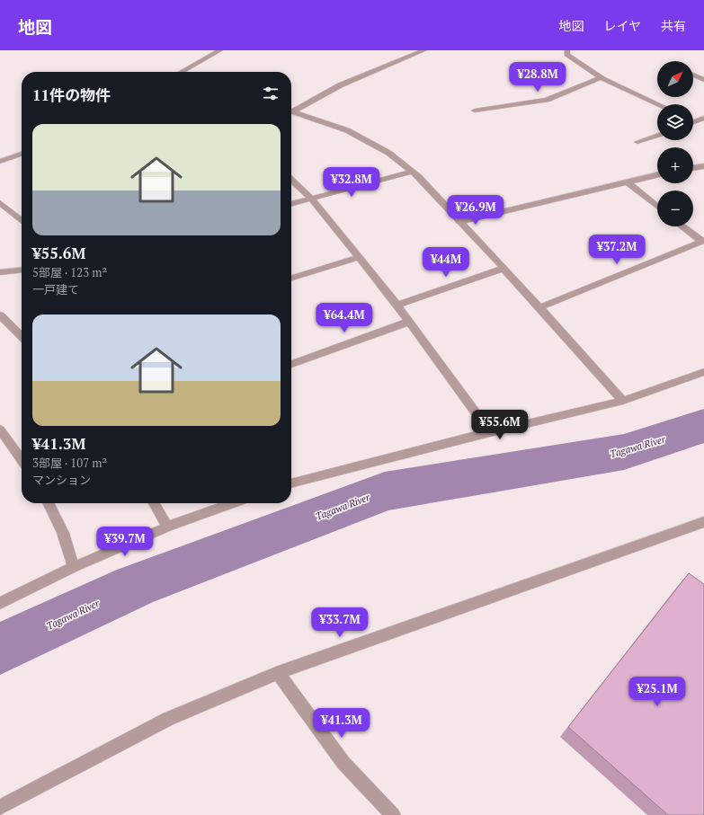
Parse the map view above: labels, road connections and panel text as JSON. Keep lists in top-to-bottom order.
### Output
{
  "water": ["Tagawa River"],
  "north": "top right",
  "page": {
    "header": "地図",
    "nav": ["地図", "レイヤ", "共有"],
    "map_buttons": ["+", "−"],
    "price": [
      "¥28.8M",
      "¥32.8M",
      "¥26.9M",
      "¥37.2M",
      "¥44M",
      "¥64.4M",
      "¥55.6M",
      "¥39.7M",
      "¥33.7M",
      "¥25.1M",
      "¥41.3M"
    ],
    "heading": "11件の物件",
    "list": [
      {
        "name": "¥55.6M",
        "note": "5部屋 · 123 m² · 一戸建て"
      },
      {
        "name": "¥41.3M",
        "note": "3部屋 · 107 m² · マンション"
      }
    ]
  }
}
